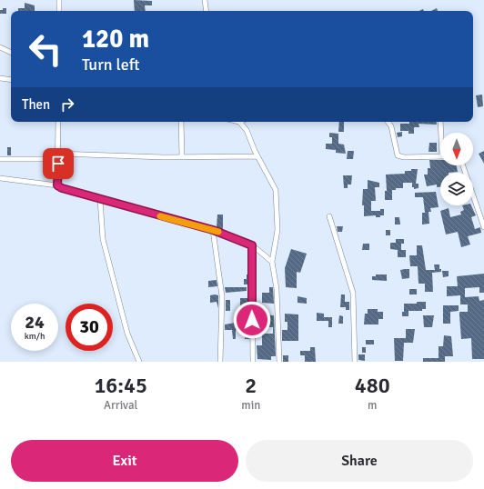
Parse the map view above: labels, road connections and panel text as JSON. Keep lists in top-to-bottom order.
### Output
{
  "north": "bottom",
  "page": {
    "turn": ["120 m", "Turn left"],
    "then": "Then",
    "speed": "24 km/h",
    "limit": "30",
    "eta": [
      "16:45",
      "Arrival",
      "2",
      "min",
      "480",
      "m"
    ],
    "buttons": ["Exit", "Share"]
  }
}
